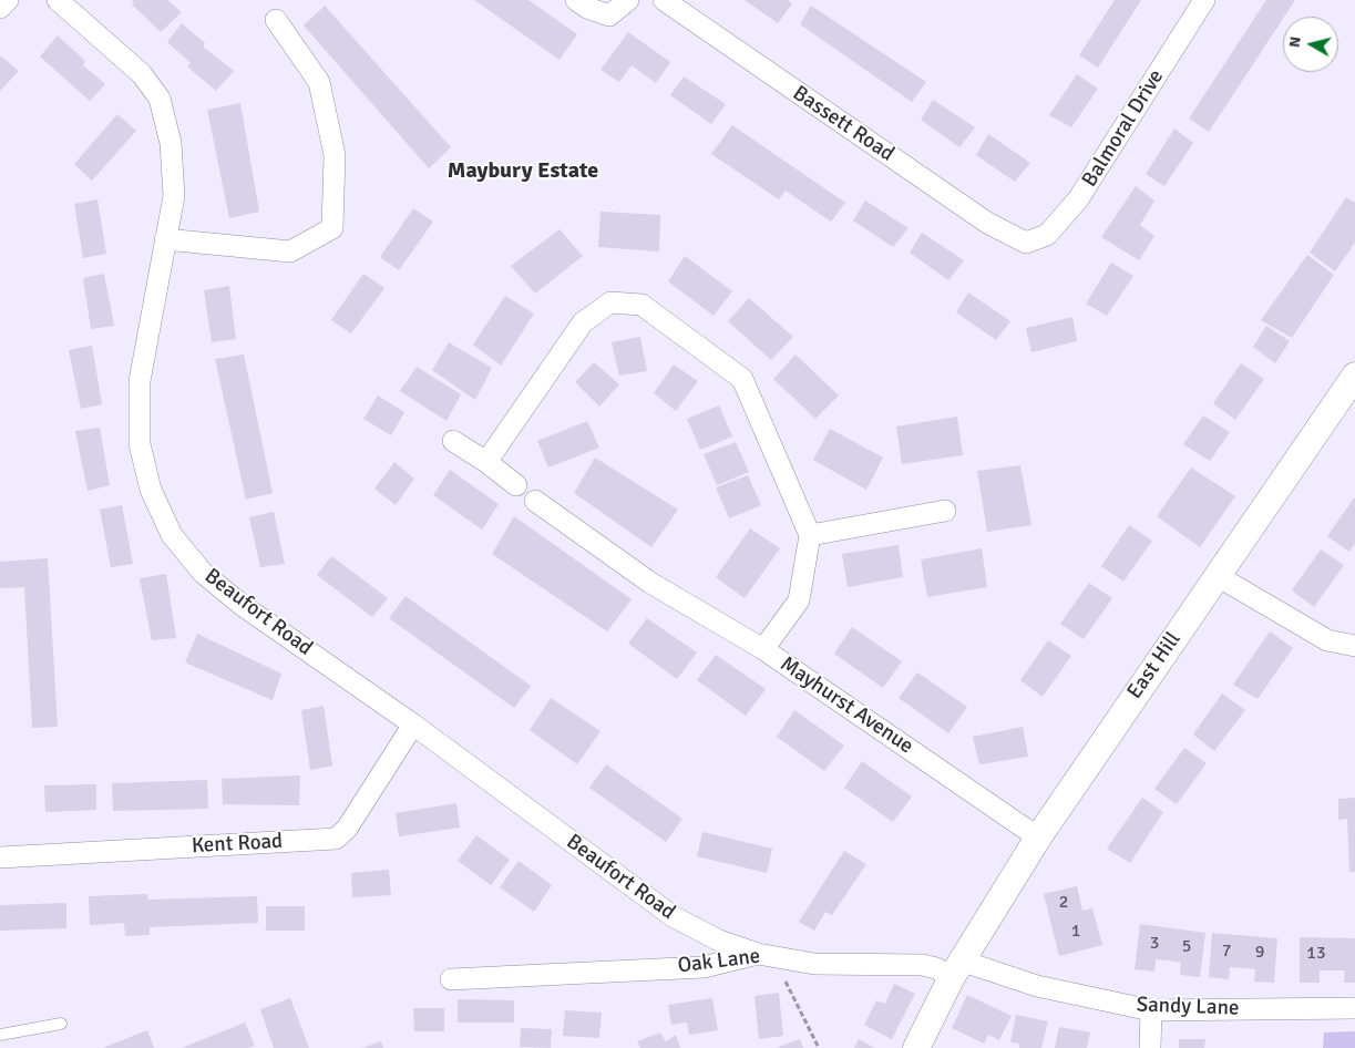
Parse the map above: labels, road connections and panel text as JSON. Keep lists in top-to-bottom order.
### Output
{
  "streets": {
    "street": [
      "Bassett Road",
      "Balmoral Drive",
      "Beaufort Road",
      "East Hill",
      "Mayhurst Avenue",
      "Kent Road",
      "Oak Lane",
      "Sandy Lane"
    ]
  },
  "crossings": [
    ["Bassett Road", "Balmoral Drive"],
    ["Beaufort Road", "Kent Road"],
    ["Beaufort Road", "Oak Lane"],
    ["East Hill", "Mayhurst Avenue"],
    ["East Hill", "Oak Lane"],
    ["East Hill", "Sandy Lane"],
    ["Oak Lane", "Sandy Lane"]
  ],
  "districts": ["Maybury Estate"],
  "house_numbers": [
    "2",
    "1",
    "3",
    "5",
    "7",
    "9",
    "13"
  ],
  "north": "left"
}
